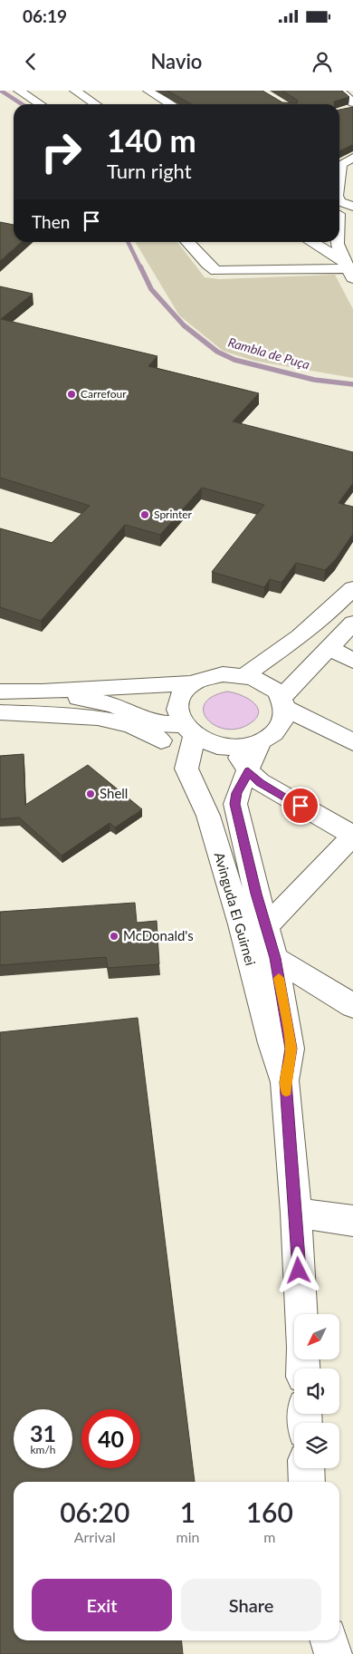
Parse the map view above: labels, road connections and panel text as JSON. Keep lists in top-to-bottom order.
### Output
{
  "streets": {
    "main road": ["Avinguda El Guirnei"]
  },
  "water": ["Rambla de Puça"],
  "places": [
    "Carrefour",
    "Sprinter",
    "Shell",
    "McDonald's"
  ],
  "north": "bottom left",
  "page": {
    "status": "06:19",
    "header": "Navio",
    "turn": ["140 m", "Turn right"],
    "then": "Then",
    "speed": "31 km/h",
    "limit": "40",
    "eta": [
      "06:20",
      "Arrival",
      "1",
      "min",
      "160",
      "m"
    ],
    "buttons": ["Exit", "Share"]
  }
}
